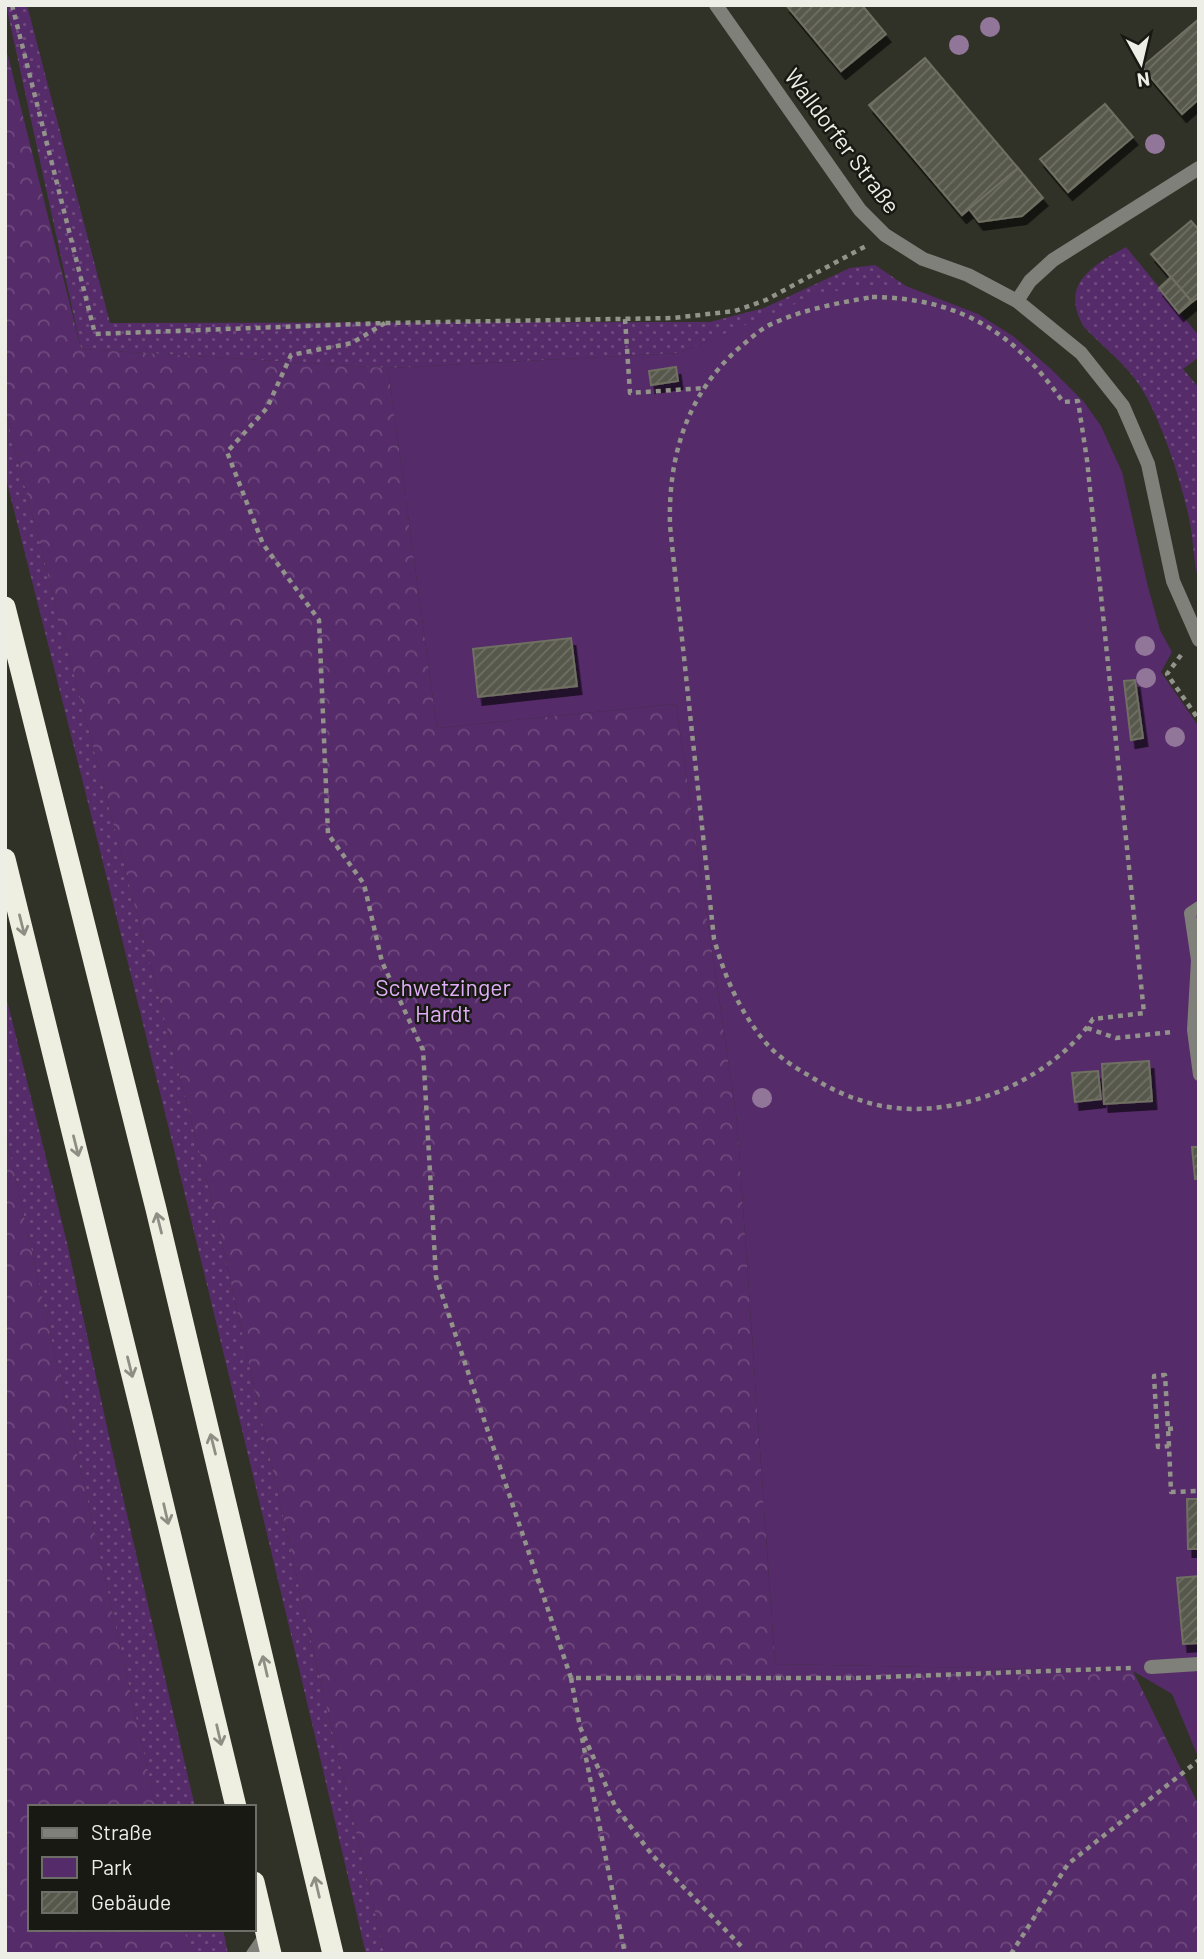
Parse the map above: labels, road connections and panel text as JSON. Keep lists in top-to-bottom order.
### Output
{
  "streets": {
    "street": ["Walldorfer Straße"]
  },
  "parks": ["Schwetzinger Hardt"],
  "legend": ["Straße", "Park", "Gebäude"],
  "north": "bottom"
}
